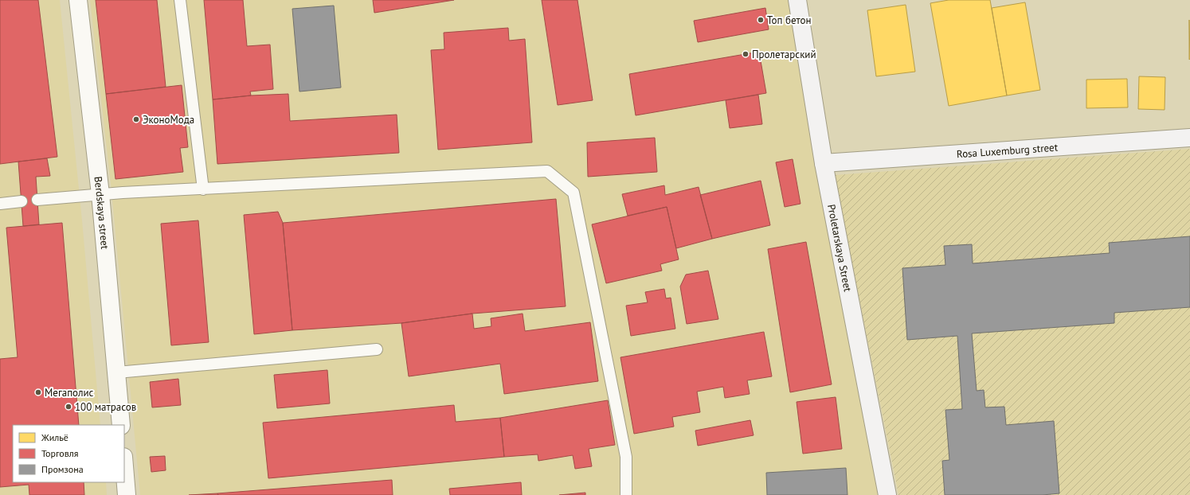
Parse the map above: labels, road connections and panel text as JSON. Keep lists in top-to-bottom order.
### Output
{
  "streets": {
    "street": ["Rosa Luxemburg street", "Berdskaya street", "Proletarskaya Street"]
  },
  "crossings": [
    ["Rosa Luxemburg street", "Proletarskaya Street"]
  ],
  "places": [
    "Топ бетон",
    "Пролетарский",
    "ЭконоМода",
    "Мегаполис",
    "100 матрасов"
  ],
  "legend": ["Жильё", "Торговля", "Промзона"]
}
